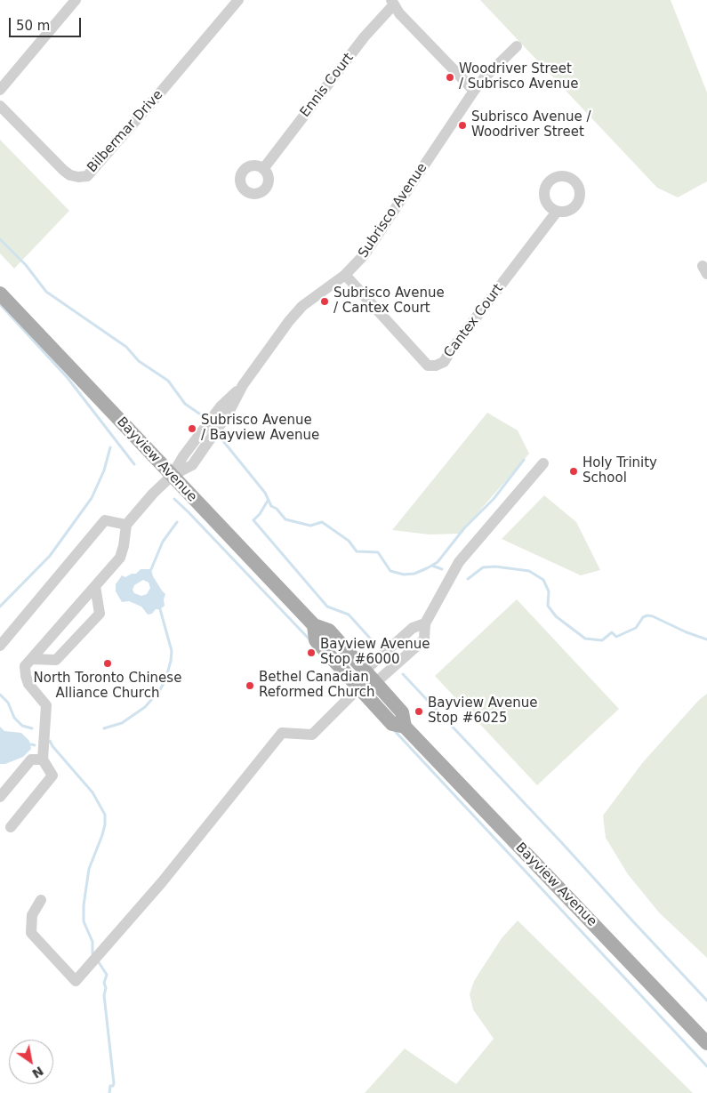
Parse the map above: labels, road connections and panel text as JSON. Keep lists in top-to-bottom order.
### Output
{
  "streets": {
    "main road": ["Bayview Avenue"],
    "street": [
      "Ennis Court",
      "Bilbermar Drive",
      "Subrisco Avenue",
      "Cantex Court"
    ]
  },
  "crossings": [
    ["Subrisco Avenue", "Cantex Court"],
    ["Subrisco Avenue", "Bayview Avenue"]
  ],
  "places": [
    "Woodriver Street / Subrisco Avenue",
    "Subrisco Avenue / Woodriver Street",
    "Subrisco Avenue / Cantex Court",
    "Subrisco Avenue / Bayview Avenue",
    "Holy Trinity School",
    "Bayview Avenue Stop #6000",
    "North Toronto Chinese Alliance Church",
    "Bethel Canadian Reformed Church",
    "Bayview Avenue Stop #6025"
  ],
  "scale_bar": "50 m",
  "north": "bottom right"
}
